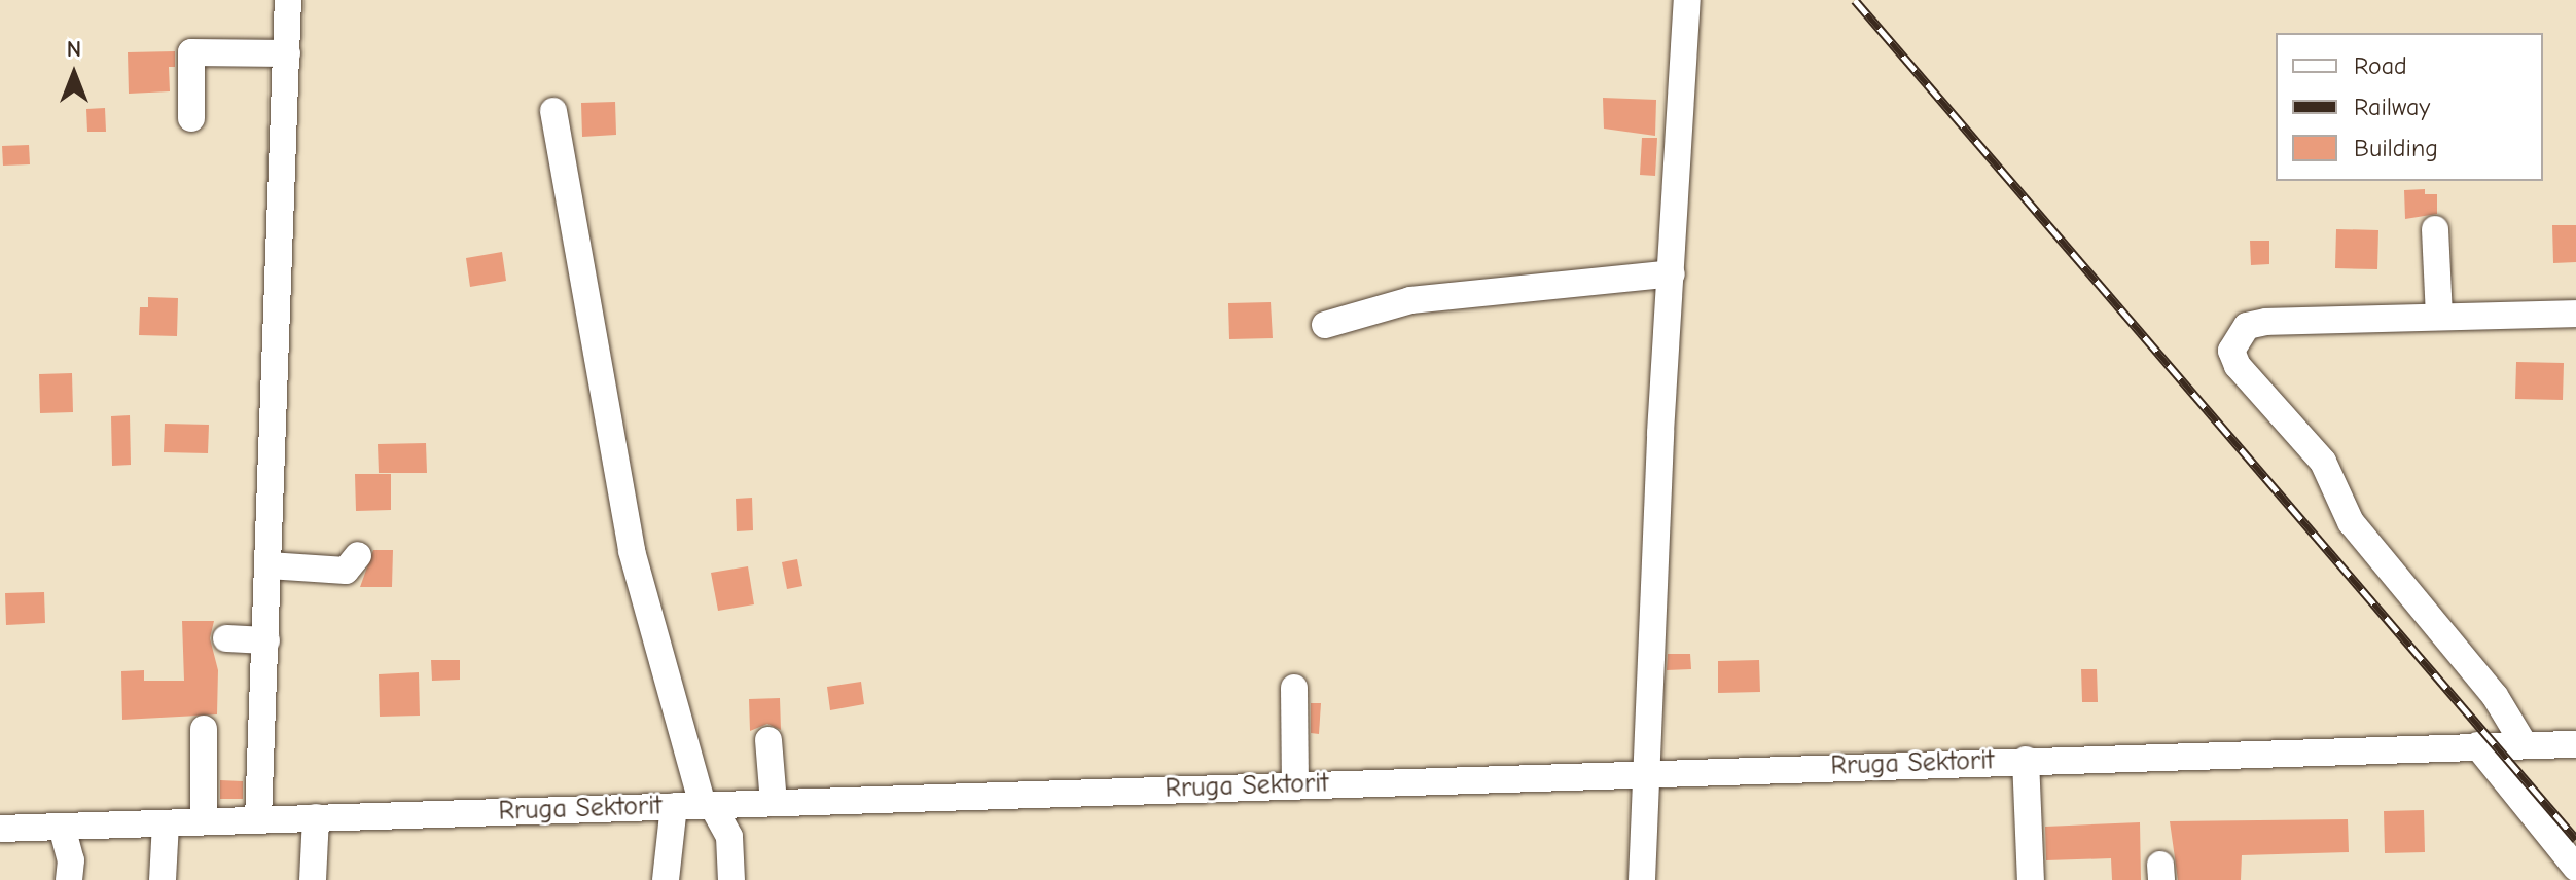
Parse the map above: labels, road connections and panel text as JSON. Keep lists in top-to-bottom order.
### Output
{
  "streets": {
    "street": ["Rruga Sektorit"]
  },
  "legend": ["Road", "Railway", "Building"],
  "north": "top"
}
